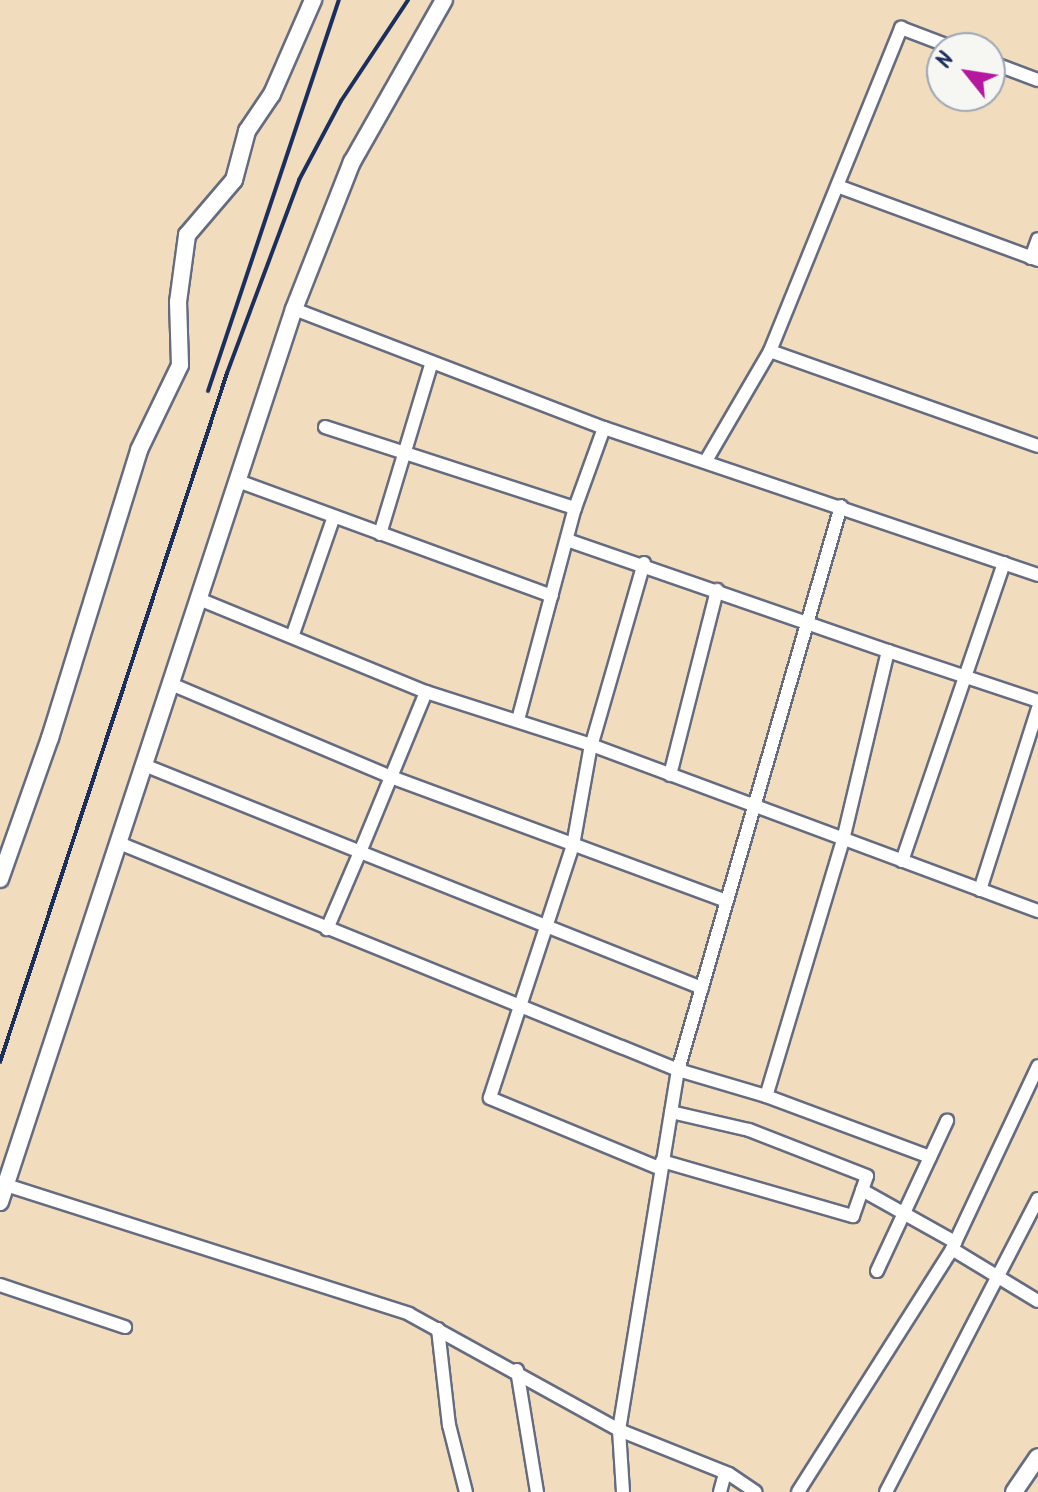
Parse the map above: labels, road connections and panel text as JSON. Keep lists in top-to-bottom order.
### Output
{
  "north": "top left"
}
